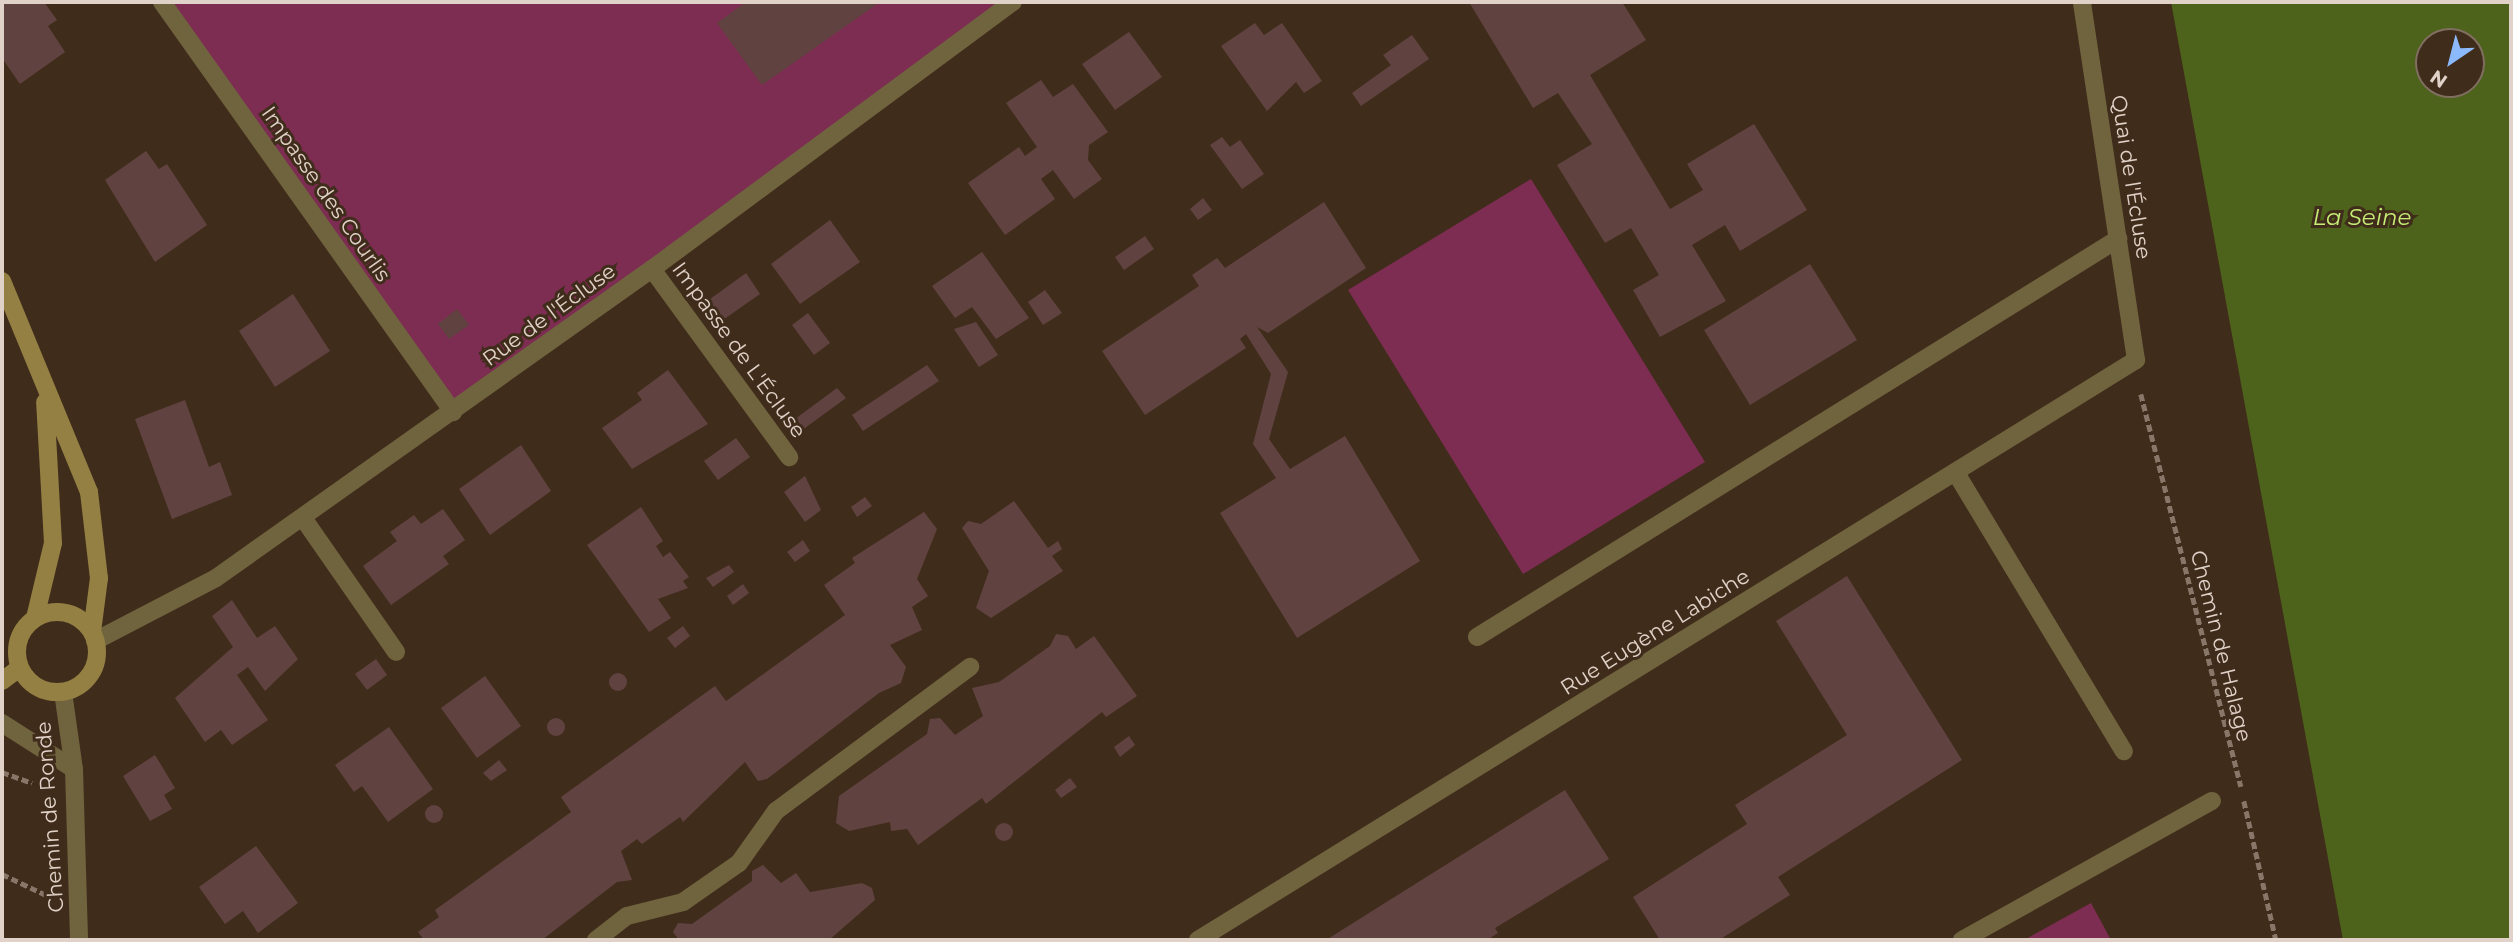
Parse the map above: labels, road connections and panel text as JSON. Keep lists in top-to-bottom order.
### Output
{
  "streets": {
    "street": [
      "Quai de l'Écluse",
      "Impasse des Courlis",
      "Rue de l'Écluse",
      "Impasse de L'Écluse",
      "Rue Eugène Labiche",
      "Chemin de Ronde"
    ],
    "path": ["Chemin de Halage"]
  },
  "crossings": [
    ["Quai de l'Écluse", "Rue Eugène Labiche"],
    ["Quai de l'Écluse", "Chemin de Halage"],
    ["Impasse des Courlis", "Rue de l'Écluse"],
    ["Rue de l'Écluse", "Impasse de L'Écluse"],
    ["Rue de l'Écluse", "Chemin de Ronde"],
    ["Rue Eugène Labiche", "Chemin de Halage"]
  ],
  "water": ["La Seine"],
  "north": "bottom left"
}
